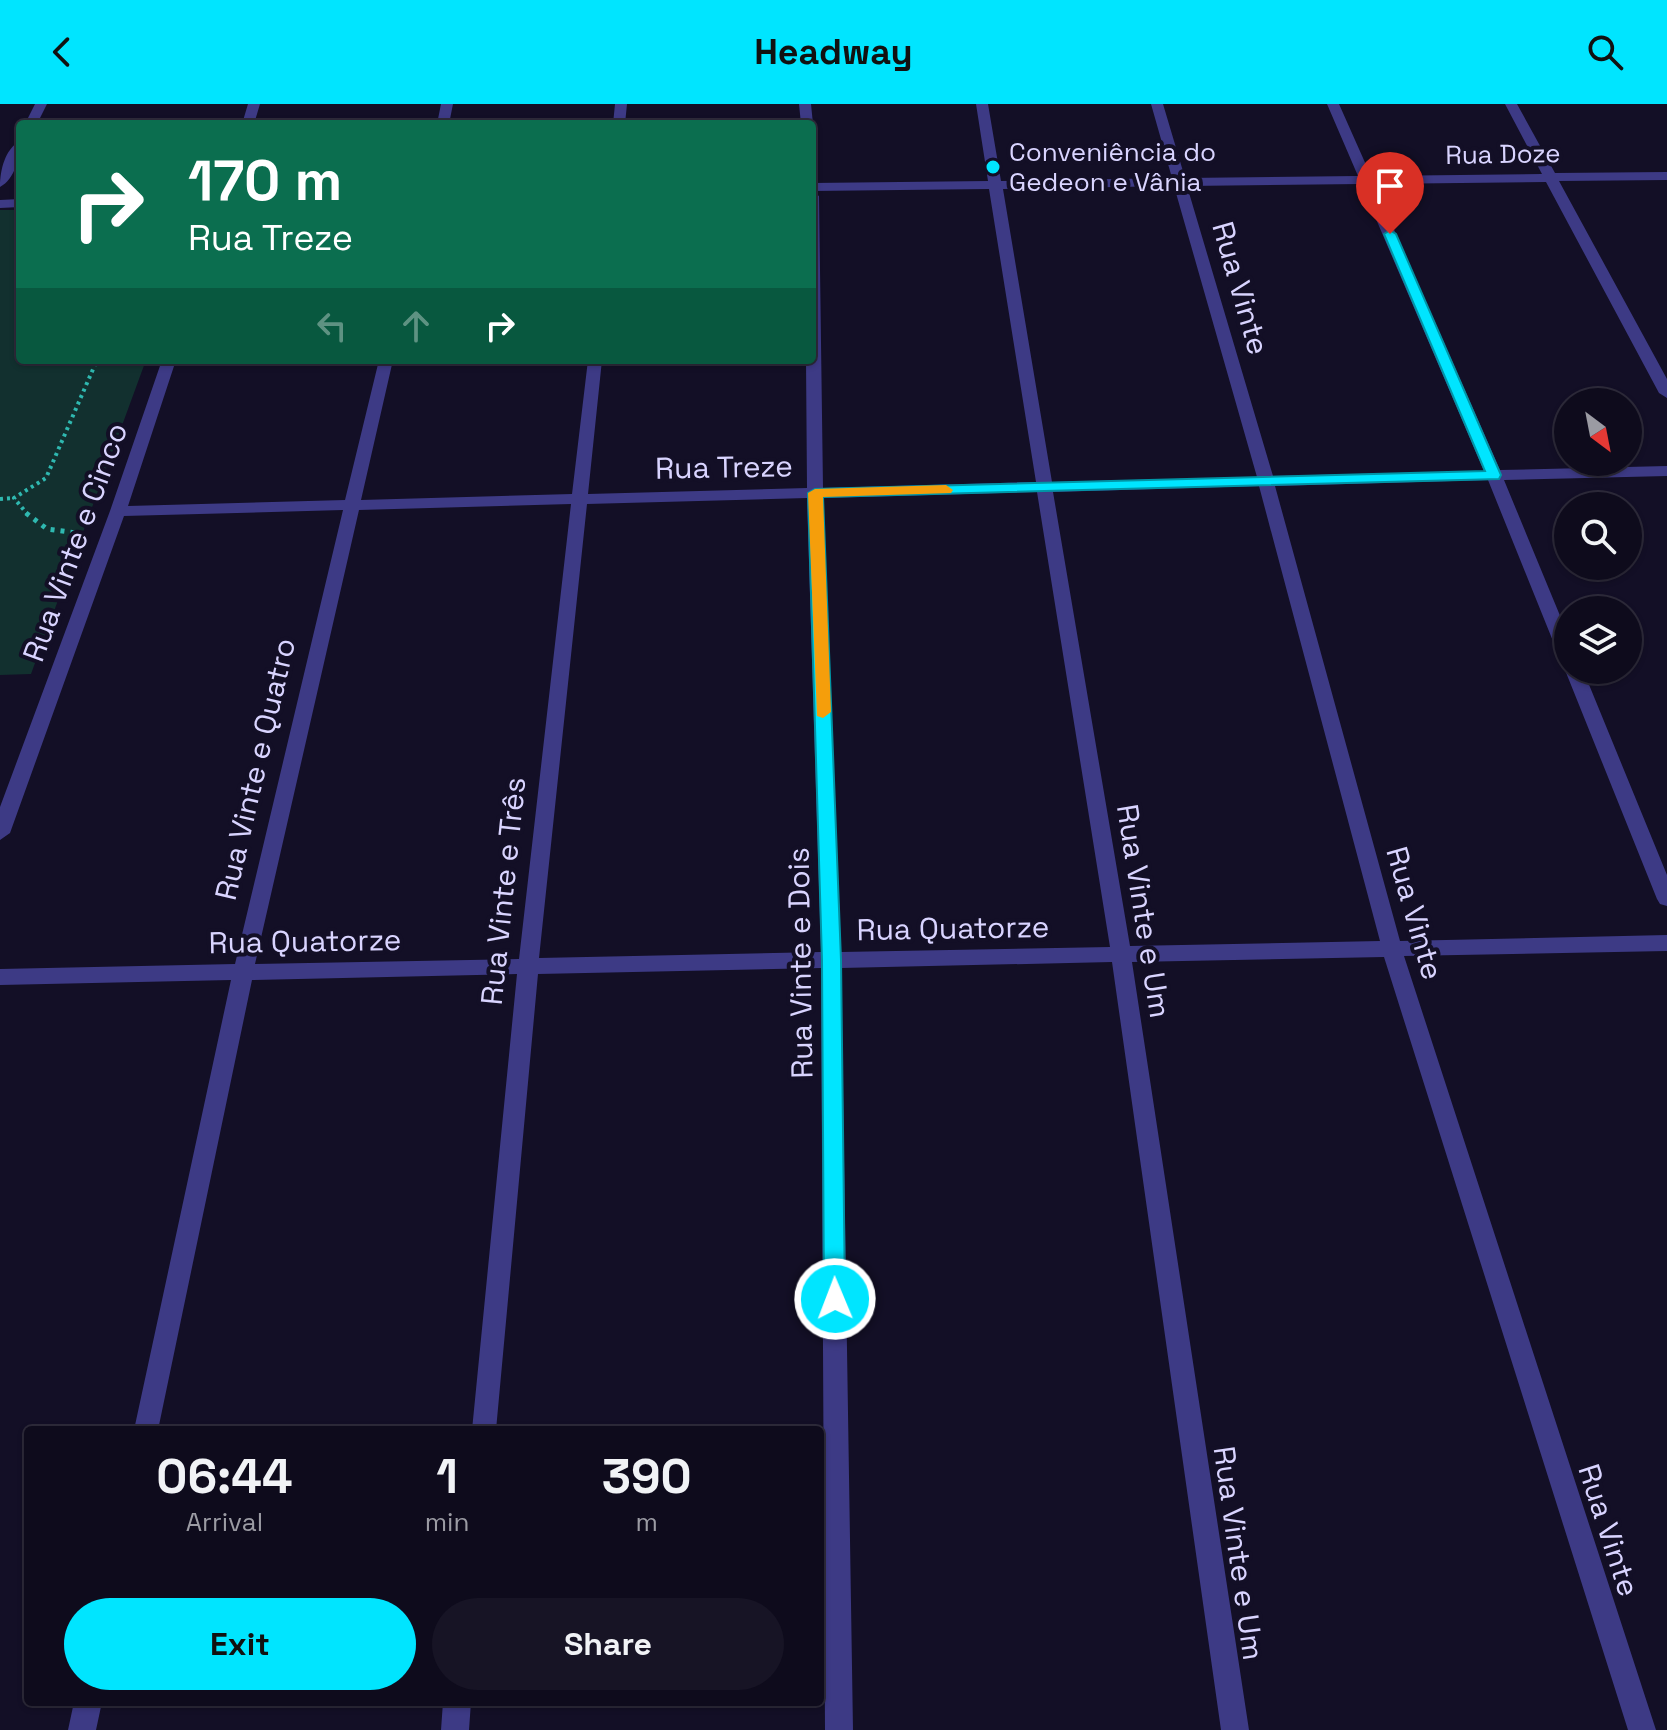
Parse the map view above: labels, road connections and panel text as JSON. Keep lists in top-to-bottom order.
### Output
{
  "streets": {
    "street": [
      "Rua Doze",
      "Rua Vinte",
      "Rua Treze",
      "Rua Vinte e Cinco",
      "Rua Vinte e Quatro",
      "Rua Vinte e Três",
      "Rua Vinte e Um",
      "Rua Quatorze",
      "Rua Vinte e Dois"
    ]
  },
  "crossings": [
    ["Rua Doze", "Rua Vinte"],
    ["Rua Doze", "Rua Vinte e Um"],
    ["Rua Vinte", "Rua Treze"],
    ["Rua Vinte", "Rua Quatorze"],
    ["Rua Treze", "Rua Vinte e Cinco"],
    ["Rua Treze", "Rua Vinte e Quatro"],
    ["Rua Treze", "Rua Vinte e Três"],
    ["Rua Treze", "Rua Vinte e Um"],
    ["Rua Treze", "Rua Vinte e Dois"],
    ["Rua Vinte e Quatro", "Rua Quatorze"],
    ["Rua Vinte e Três", "Rua Quatorze"],
    ["Rua Vinte e Um", "Rua Quatorze"],
    ["Rua Quatorze", "Rua Vinte e Dois"]
  ],
  "places": ["Conveniência do Gedeon e Vânia"],
  "north": "bottom right",
  "page": {
    "header": "Headway",
    "turn": ["170 m", "Rua Treze"],
    "eta": [
      "06:44",
      "Arrival",
      "1",
      "min",
      "390",
      "m"
    ],
    "buttons": ["Exit", "Share"]
  }
}
